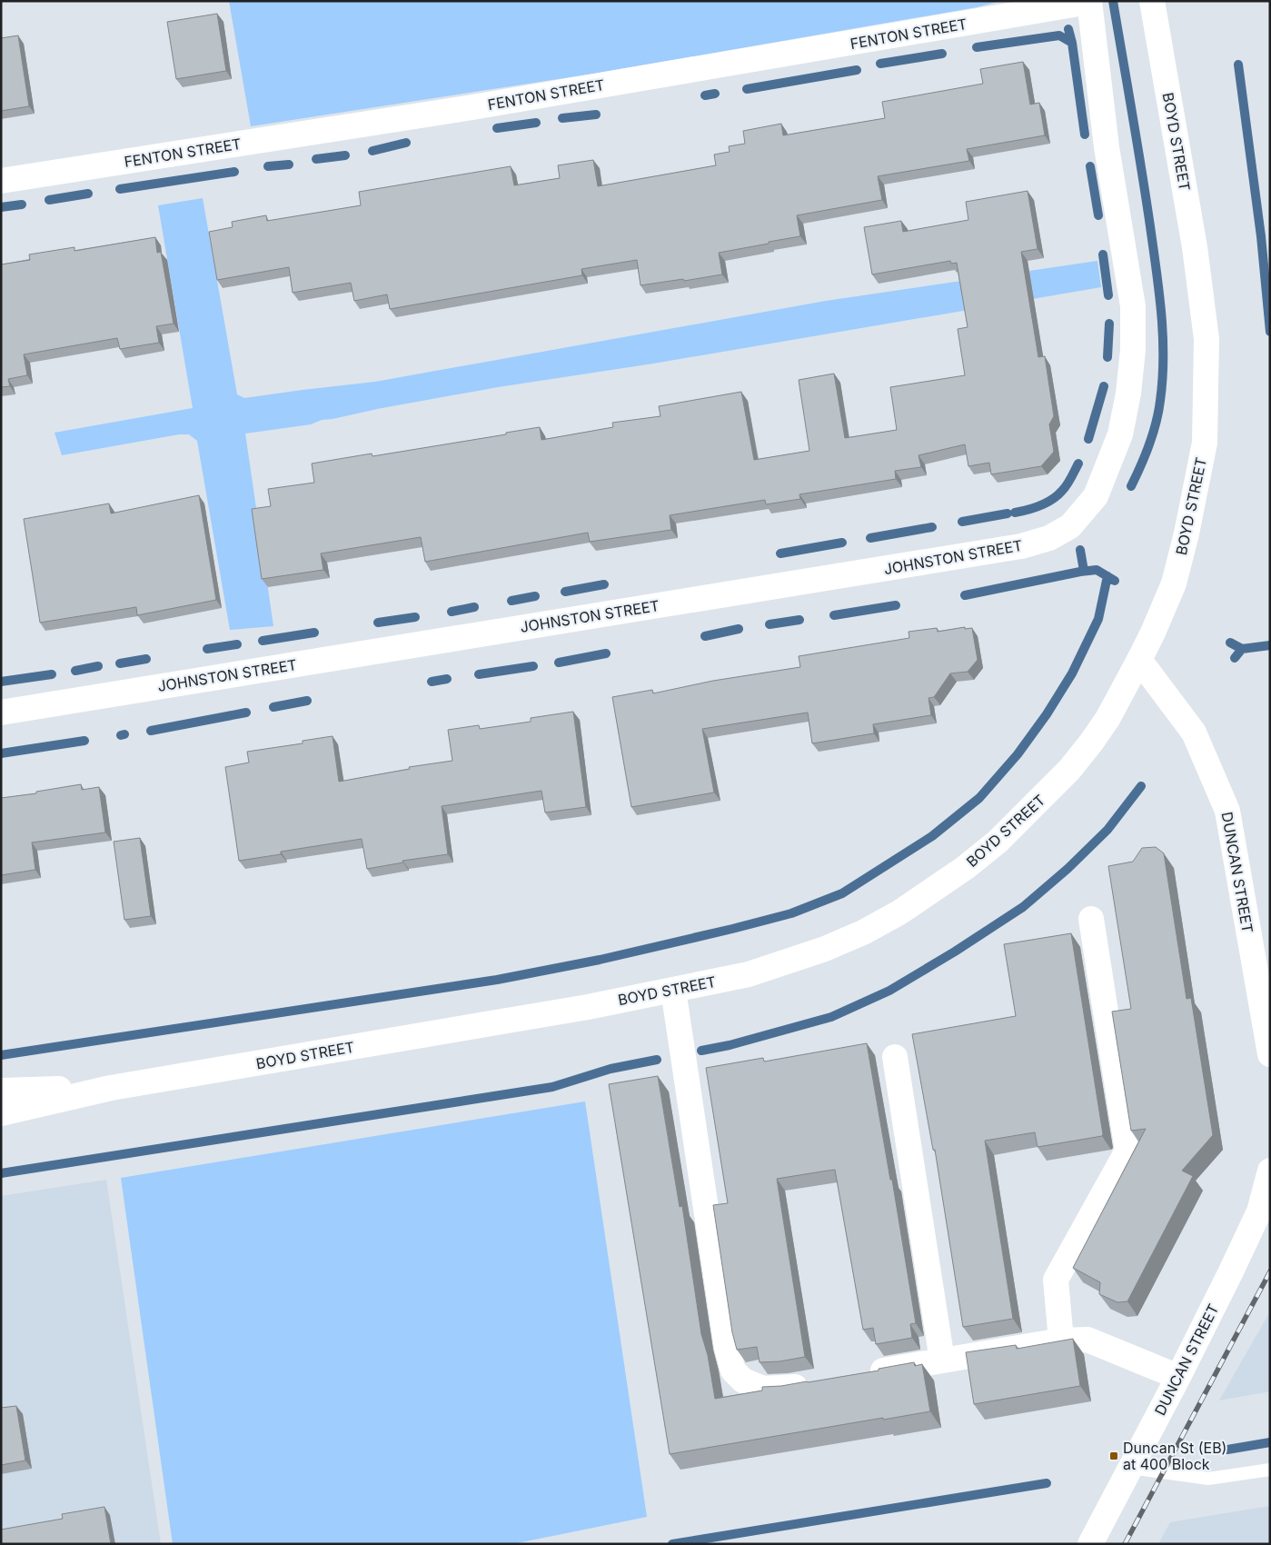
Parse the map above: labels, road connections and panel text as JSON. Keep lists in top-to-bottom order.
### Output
{
  "streets": {
    "street": [
      "FENTON STREET",
      "BOYD STREET",
      "JOHNSTON STREET",
      "DUNCAN STREET"
    ]
  },
  "crossings": [
    ["FENTON STREET", "JOHNSTON STREET"],
    ["BOYD STREET", "DUNCAN STREET"]
  ],
  "places": {
    "transit": ["Duncan St (EB) at 400 Block"]
  }
}
